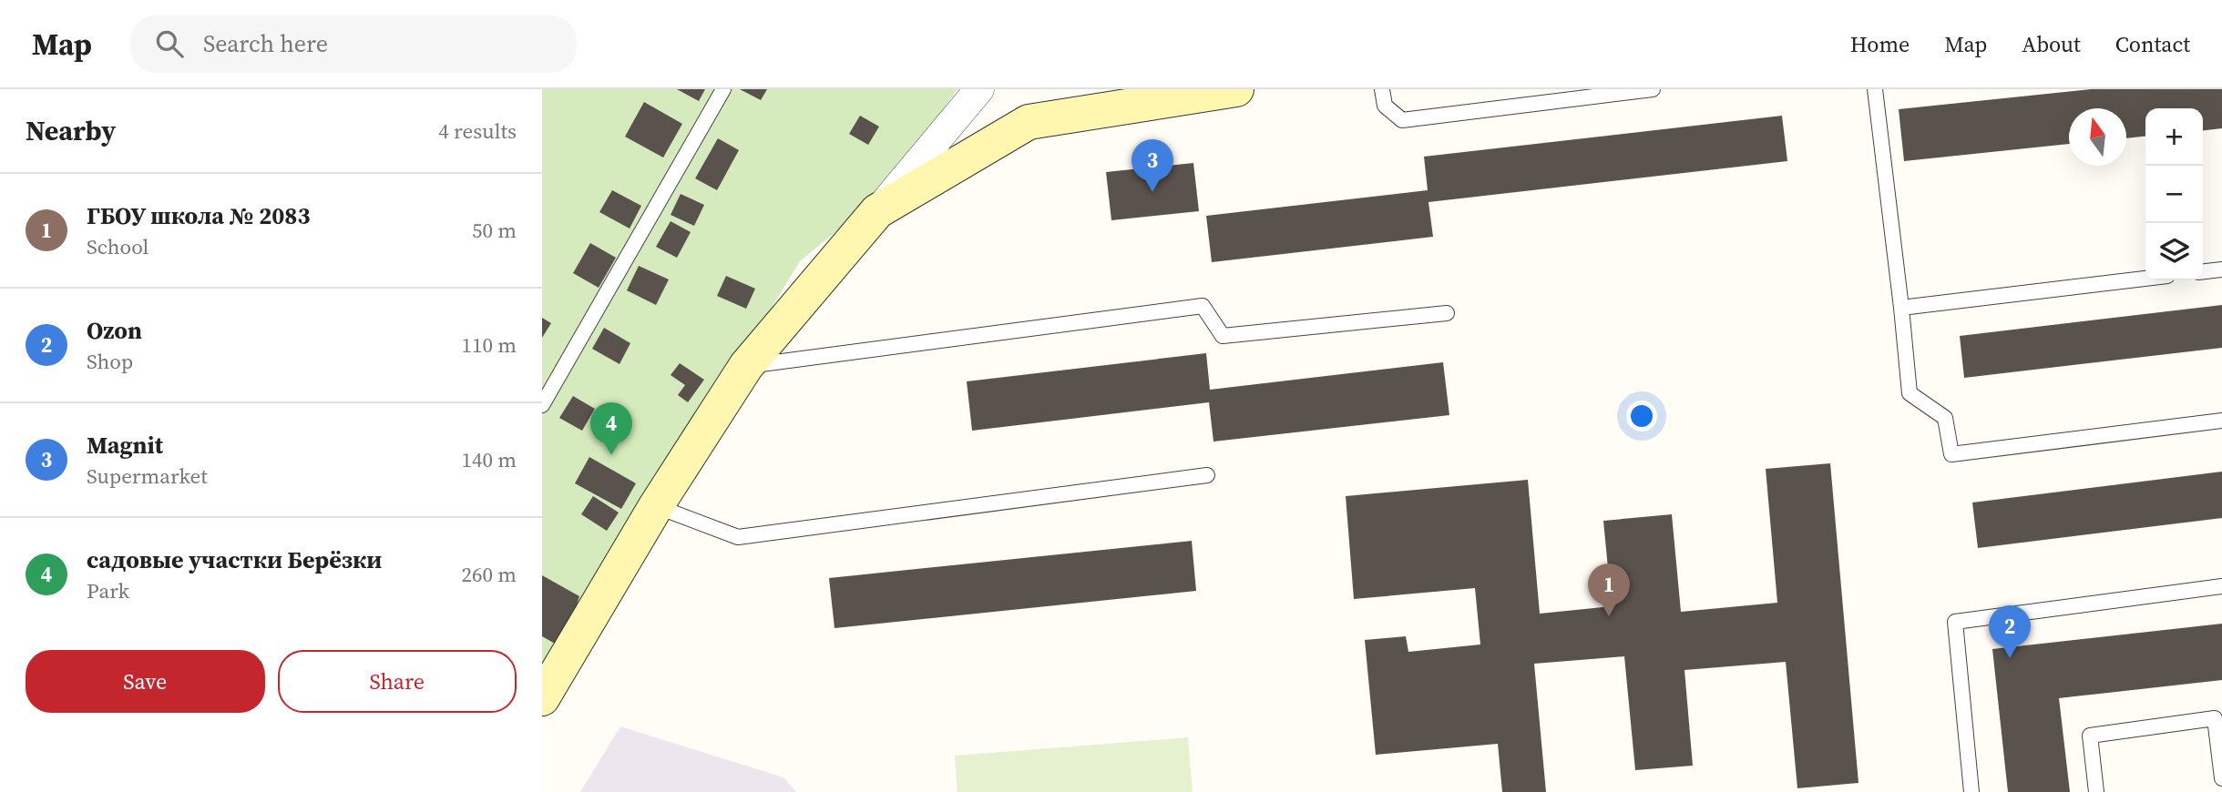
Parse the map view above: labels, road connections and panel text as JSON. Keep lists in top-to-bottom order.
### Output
{
  "north": "top",
  "page": {
    "header": "Map",
    "search": "Search here",
    "nav": [
      "Home",
      "Map",
      "About",
      "Contact"
    ],
    "heading": ["Nearby", "4 results"],
    "map_buttons": ["+", "−"],
    "pins": [
      "3",
      "4",
      "1",
      "2"
    ],
    "list": [
      {
        "mark": "1",
        "name": "ГБОУ школа № 2083",
        "note": "School",
        "value": "50 m"
      },
      {
        "mark": "2",
        "name": "Ozon",
        "note": "Shop",
        "value": "110 m"
      },
      {
        "mark": "3",
        "name": "Magnit",
        "note": "Supermarket",
        "value": "140 m"
      },
      {
        "mark": "4",
        "name": "садовые участки Берёзки",
        "note": "Park",
        "value": "260 m"
      }
    ],
    "buttons": ["Save", "Share"]
  }
}
